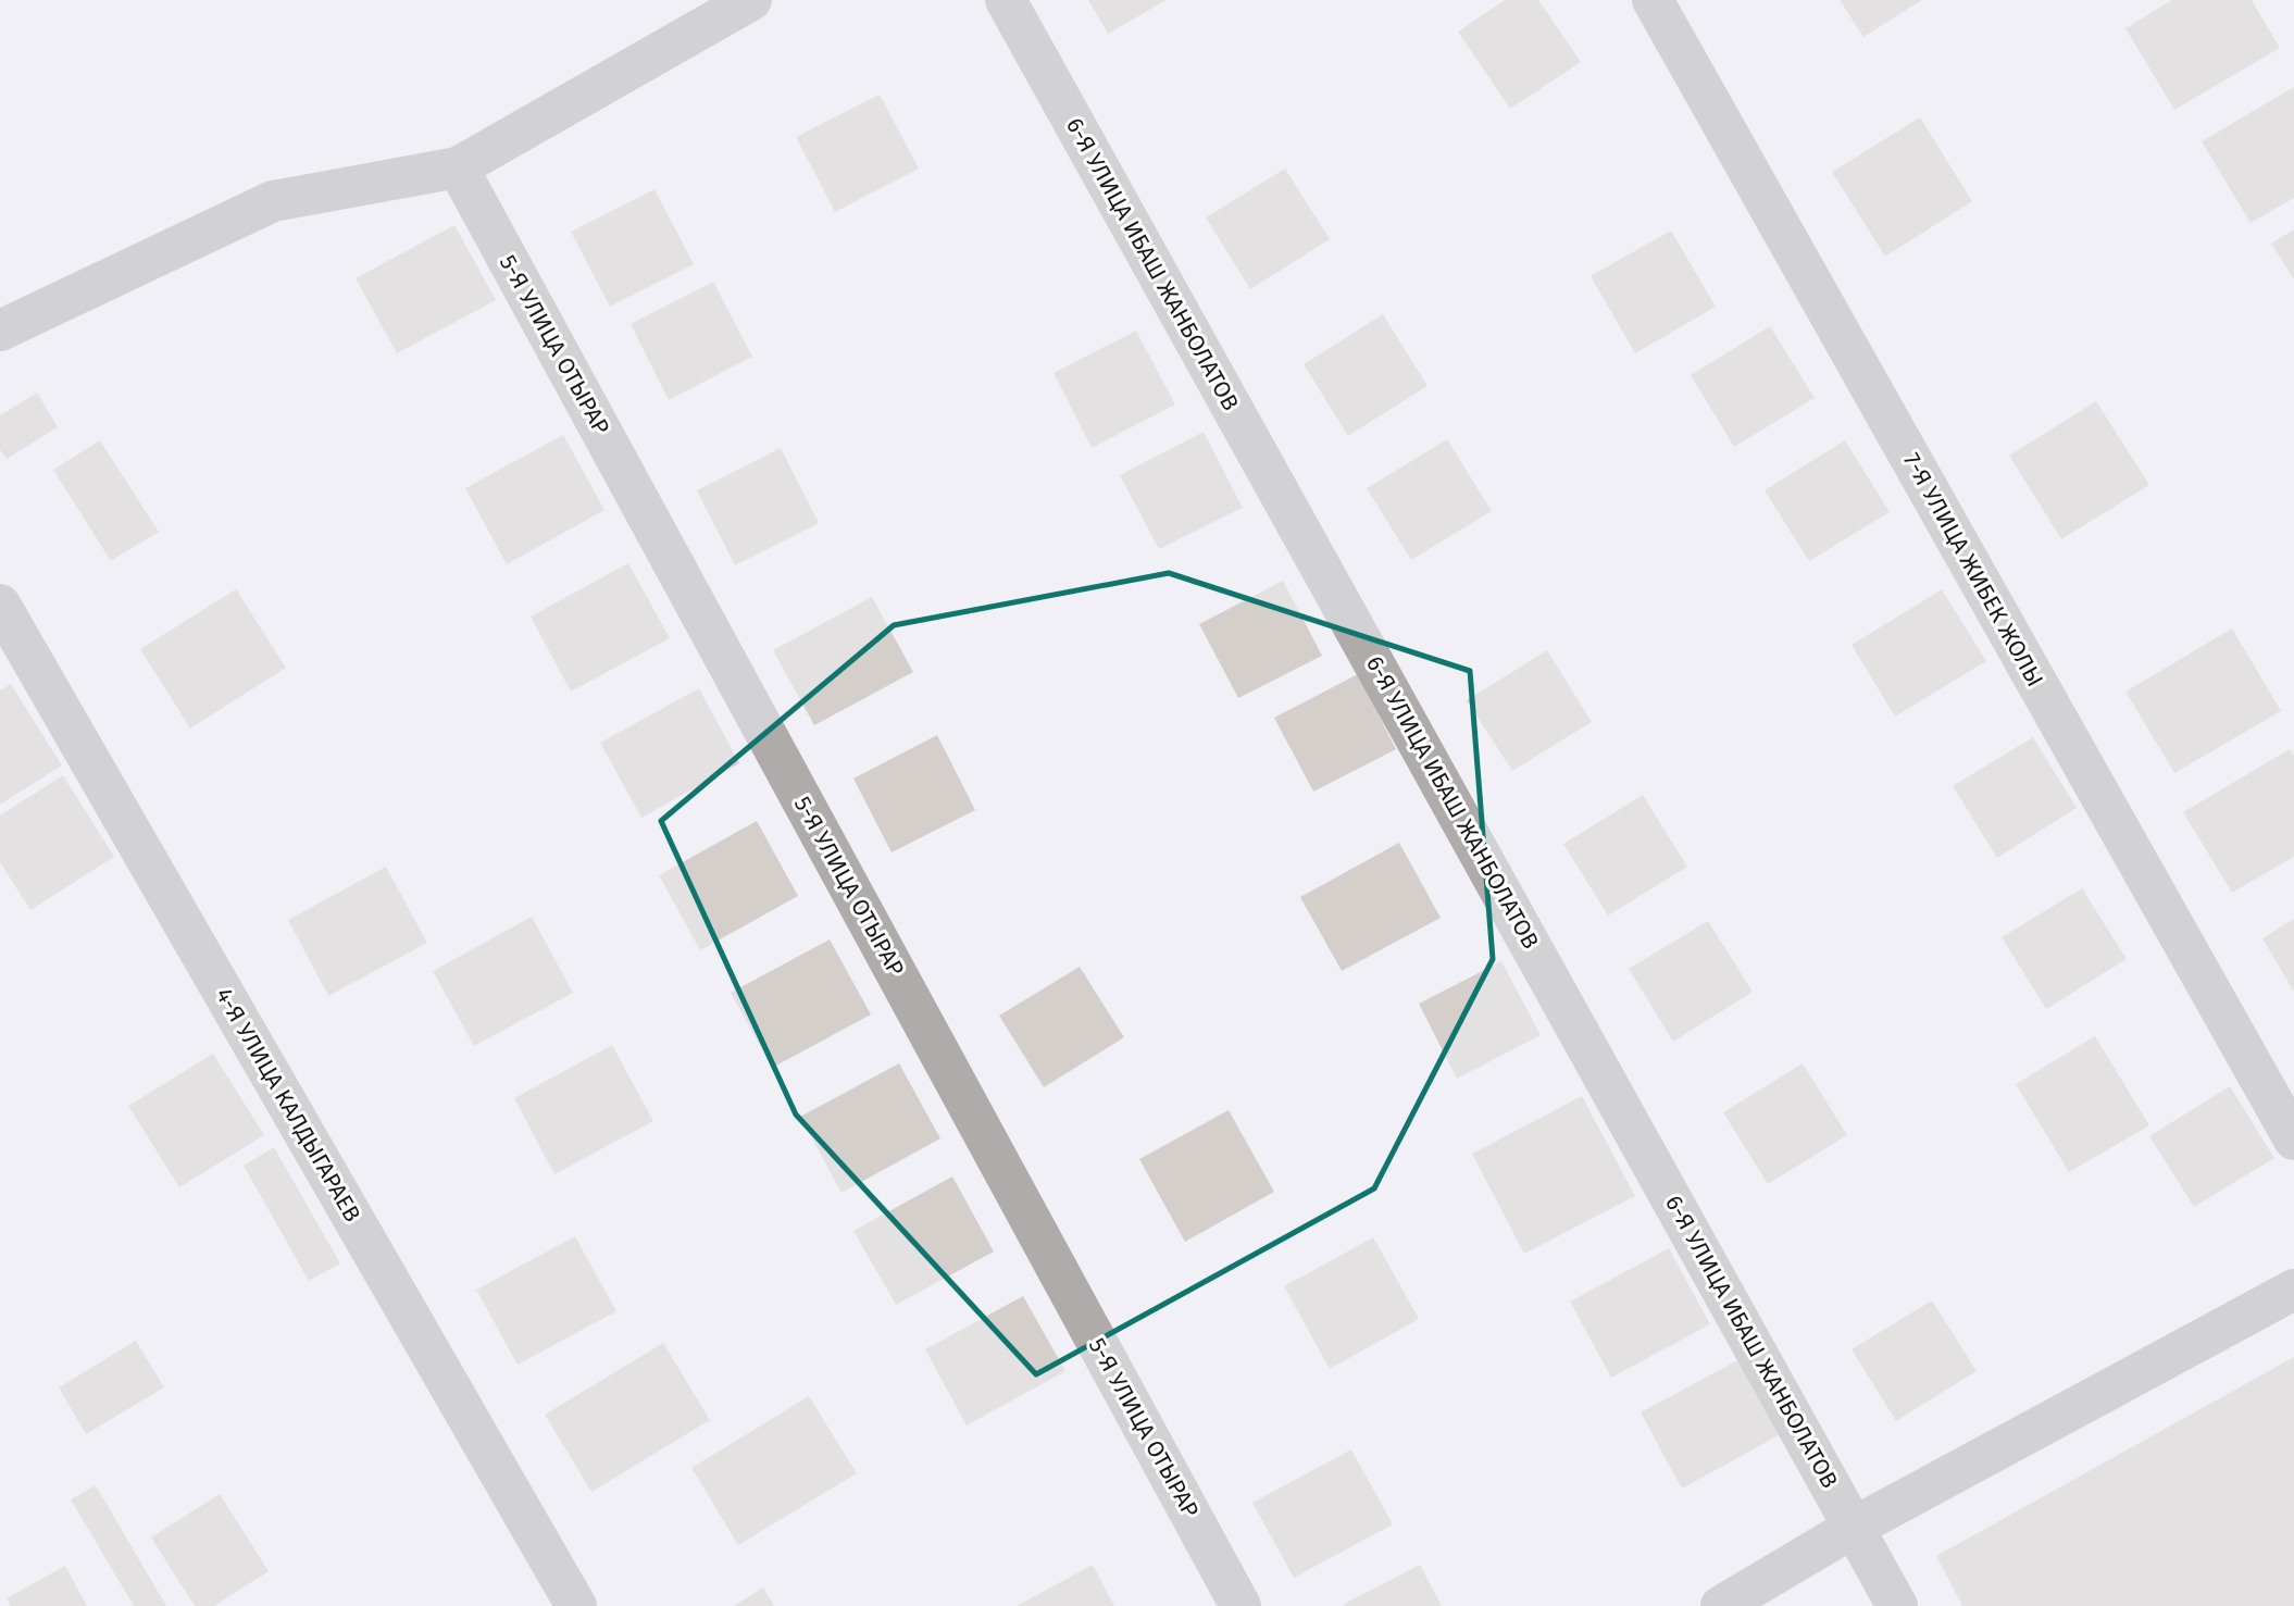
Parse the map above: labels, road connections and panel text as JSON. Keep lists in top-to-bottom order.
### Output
{
  "streets": {
    "street": [
      "6-Я УЛИЦА ИБАШ ЖАНБОЛАТОВ",
      "5-Я УЛИЦА ОТЫРАР",
      "7-Я УЛИЦА ЖИБЕК ЖОЛЫ",
      "4-Я УЛИЦА КАЛДЫГАРАЕВ"
    ]
  }
}
